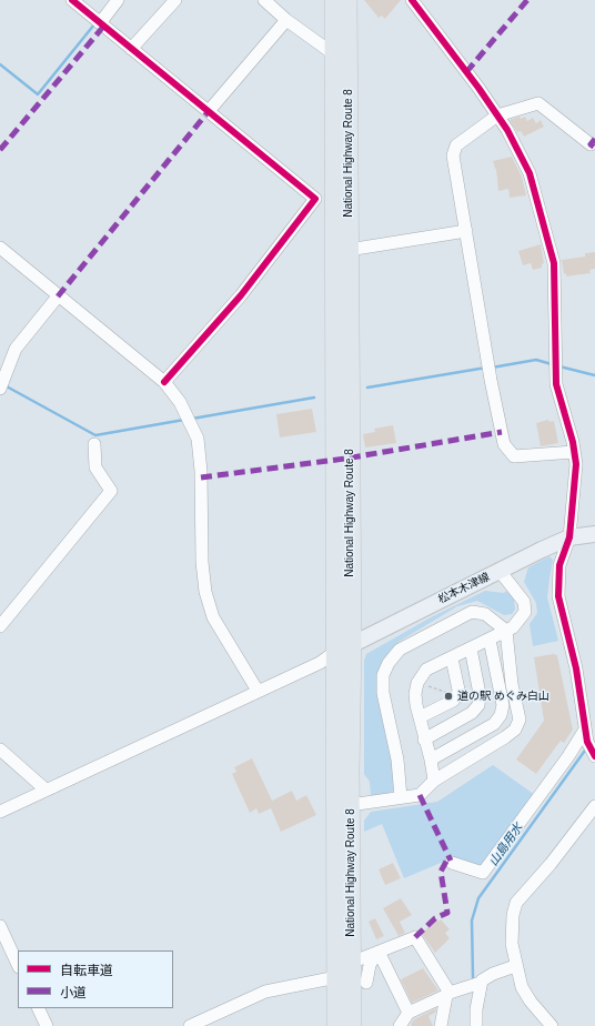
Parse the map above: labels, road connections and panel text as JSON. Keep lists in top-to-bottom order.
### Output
{
  "streets": {
    "highway": ["National Highway Route 8"],
    "main road": ["松本木津線"]
  },
  "crossings": [
    ["National Highway Route 8", "松本木津線"]
  ],
  "water": ["山島用水"],
  "places": ["道の駅 めぐみ白山"],
  "legend": ["自転車道", "小道"]
}
